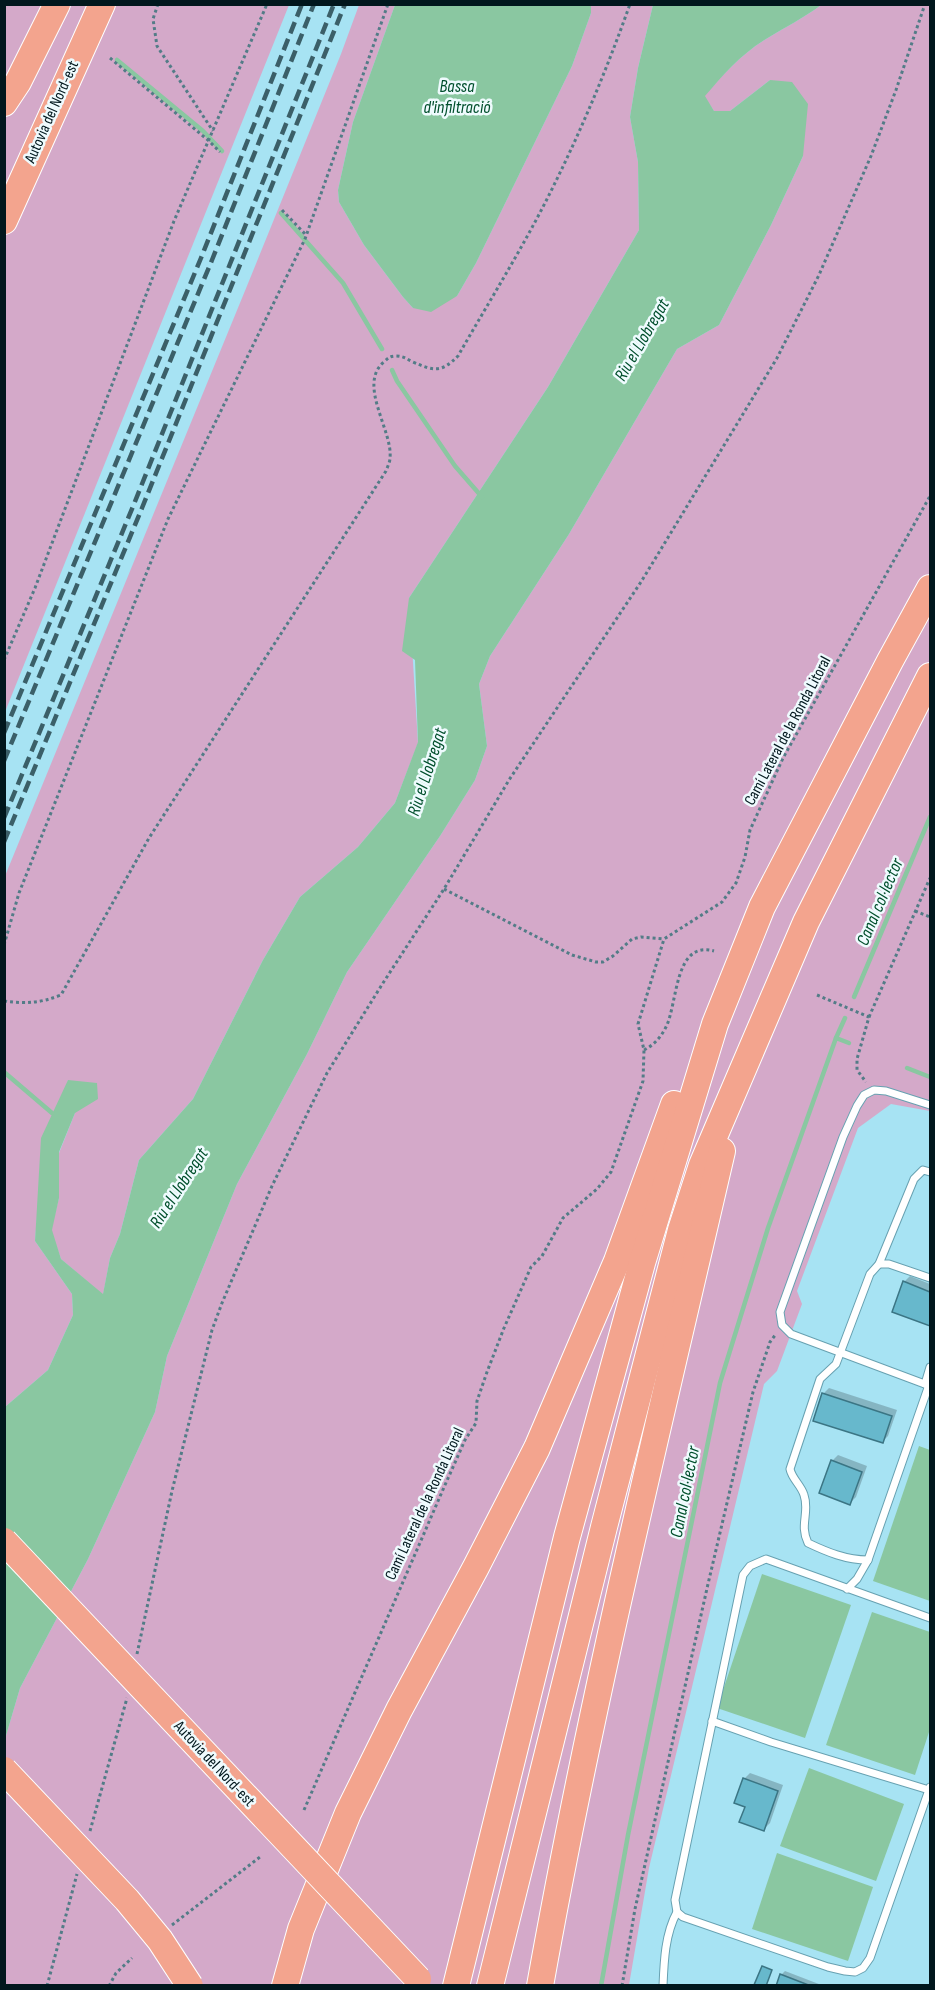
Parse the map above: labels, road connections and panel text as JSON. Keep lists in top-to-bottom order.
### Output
{
  "streets": {
    "highway": ["Autovia del Nord-est"],
    "path": ["Camí Lateral de la Ronda Litoral"]
  },
  "water": ["Bassa d'infiltració", "Riu el Llobregat", "Canal col·lector"]
}
